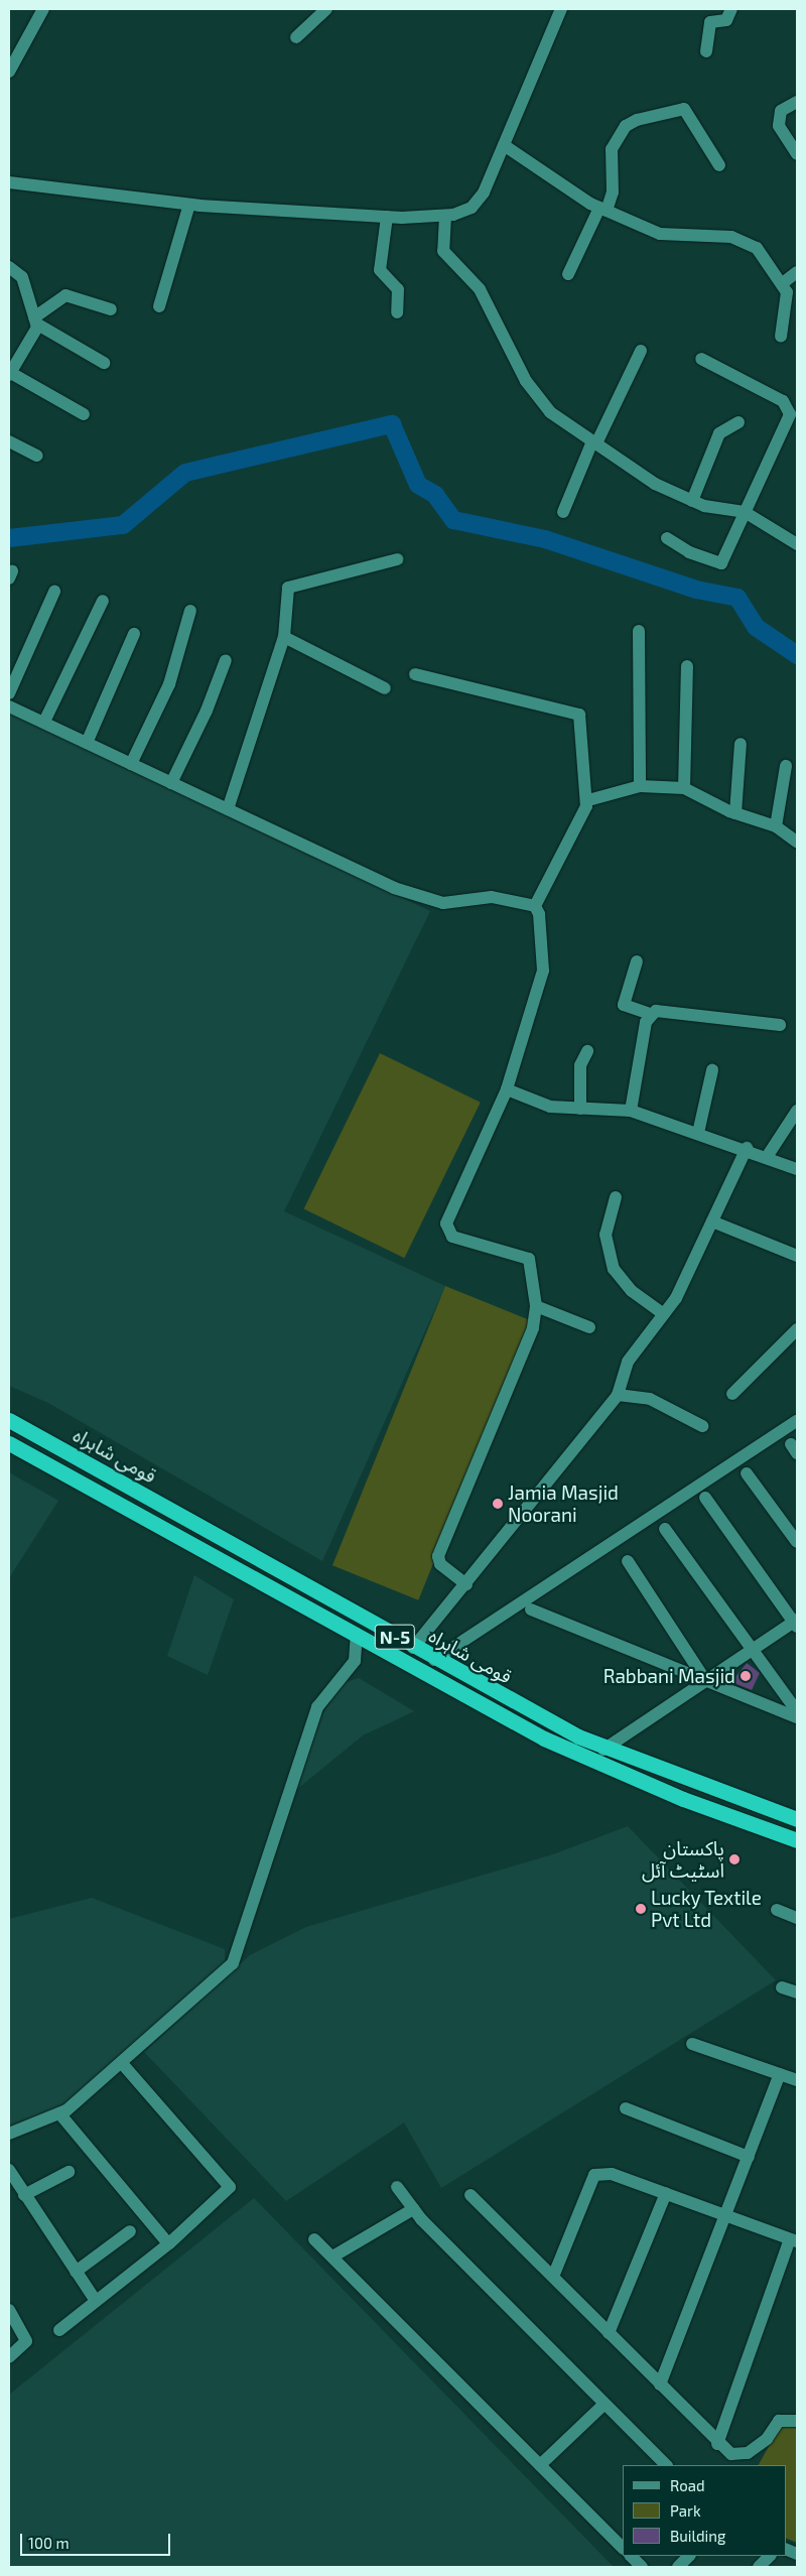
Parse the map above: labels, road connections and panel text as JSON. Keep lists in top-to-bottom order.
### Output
{
  "streets": {
    "highway": ["قومی شاہراہ", "N-5"]
  },
  "places": [
    "Jamia Masjid Noorani",
    "Rabbani Masjid",
    "پاکستان اسٹیٹ آئل",
    "Lucky Textile Pvt Ltd"
  ],
  "legend": ["Road", "Park", "Building"],
  "scale_bar": "100 m"
}
